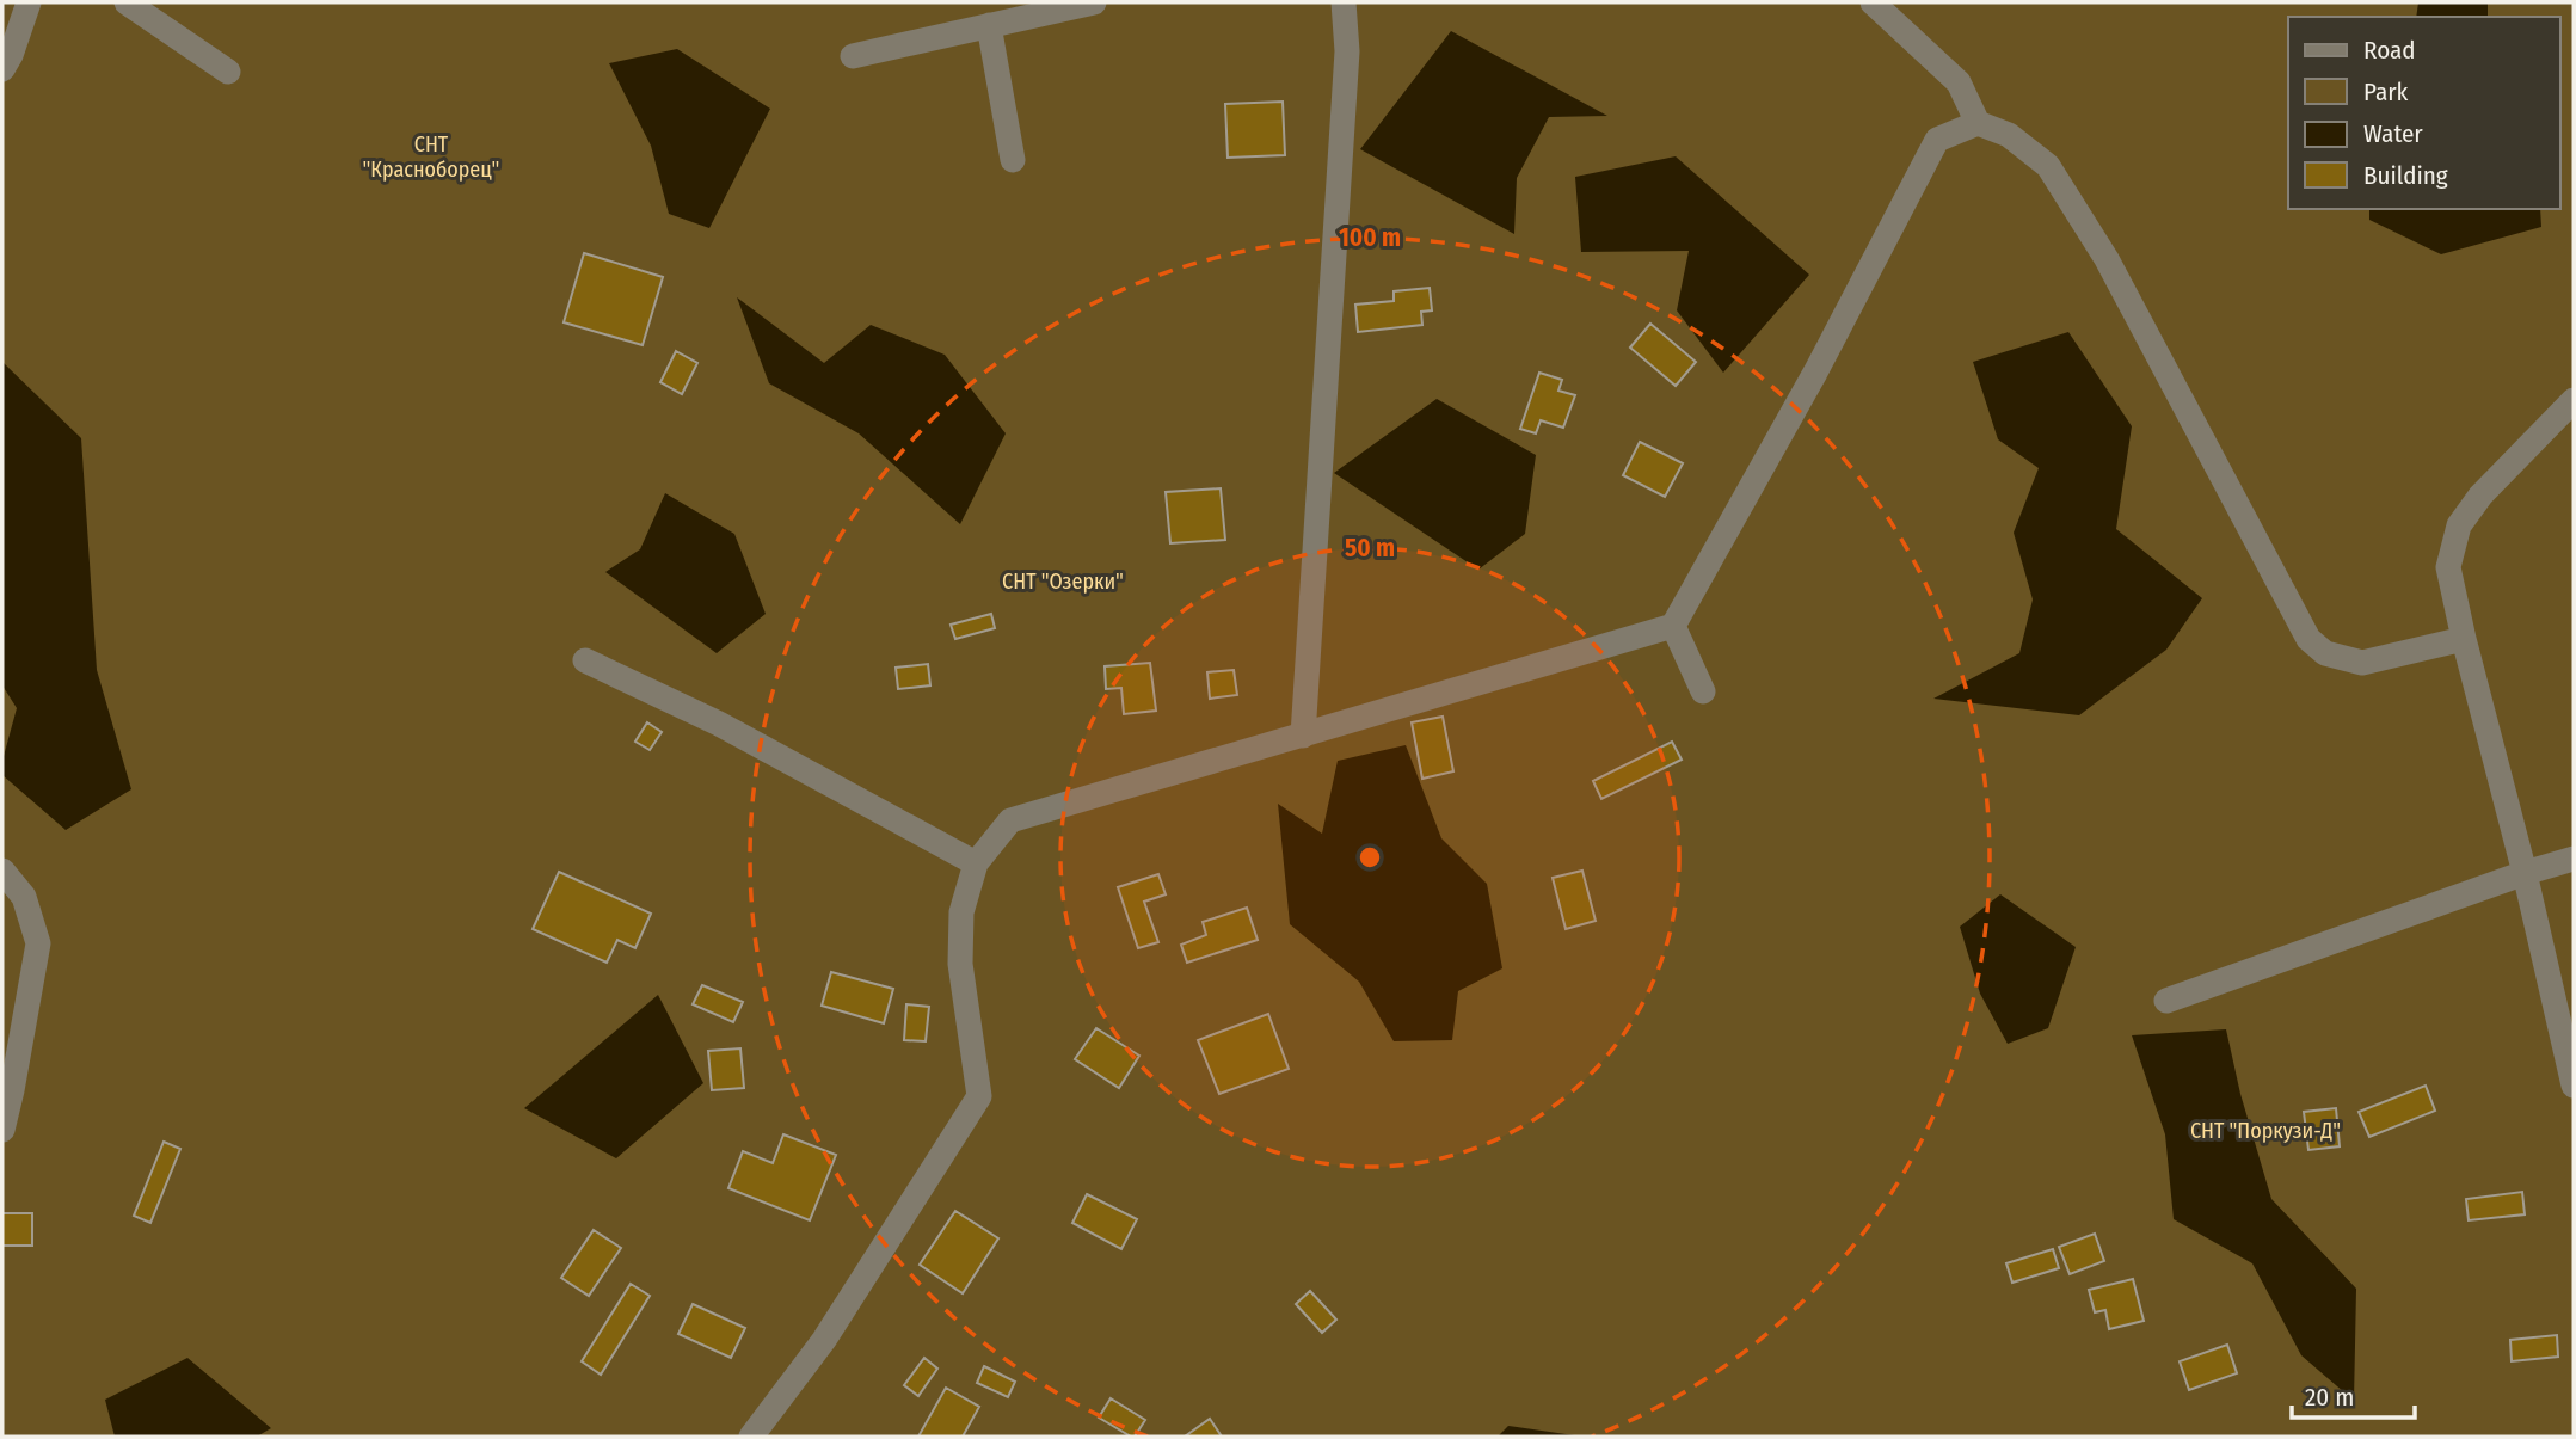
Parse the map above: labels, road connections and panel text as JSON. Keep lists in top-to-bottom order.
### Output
{
  "parks": ["СНТ \"Красноборец\"", "СНТ \"Озерки\"", "СНТ \"Поркузи-Д\""],
  "legend": [
    "Road",
    "Park",
    "Water",
    "Building"
  ],
  "scale_bar": "20 m",
  "rings": ["100 m", "50 m"]
}
